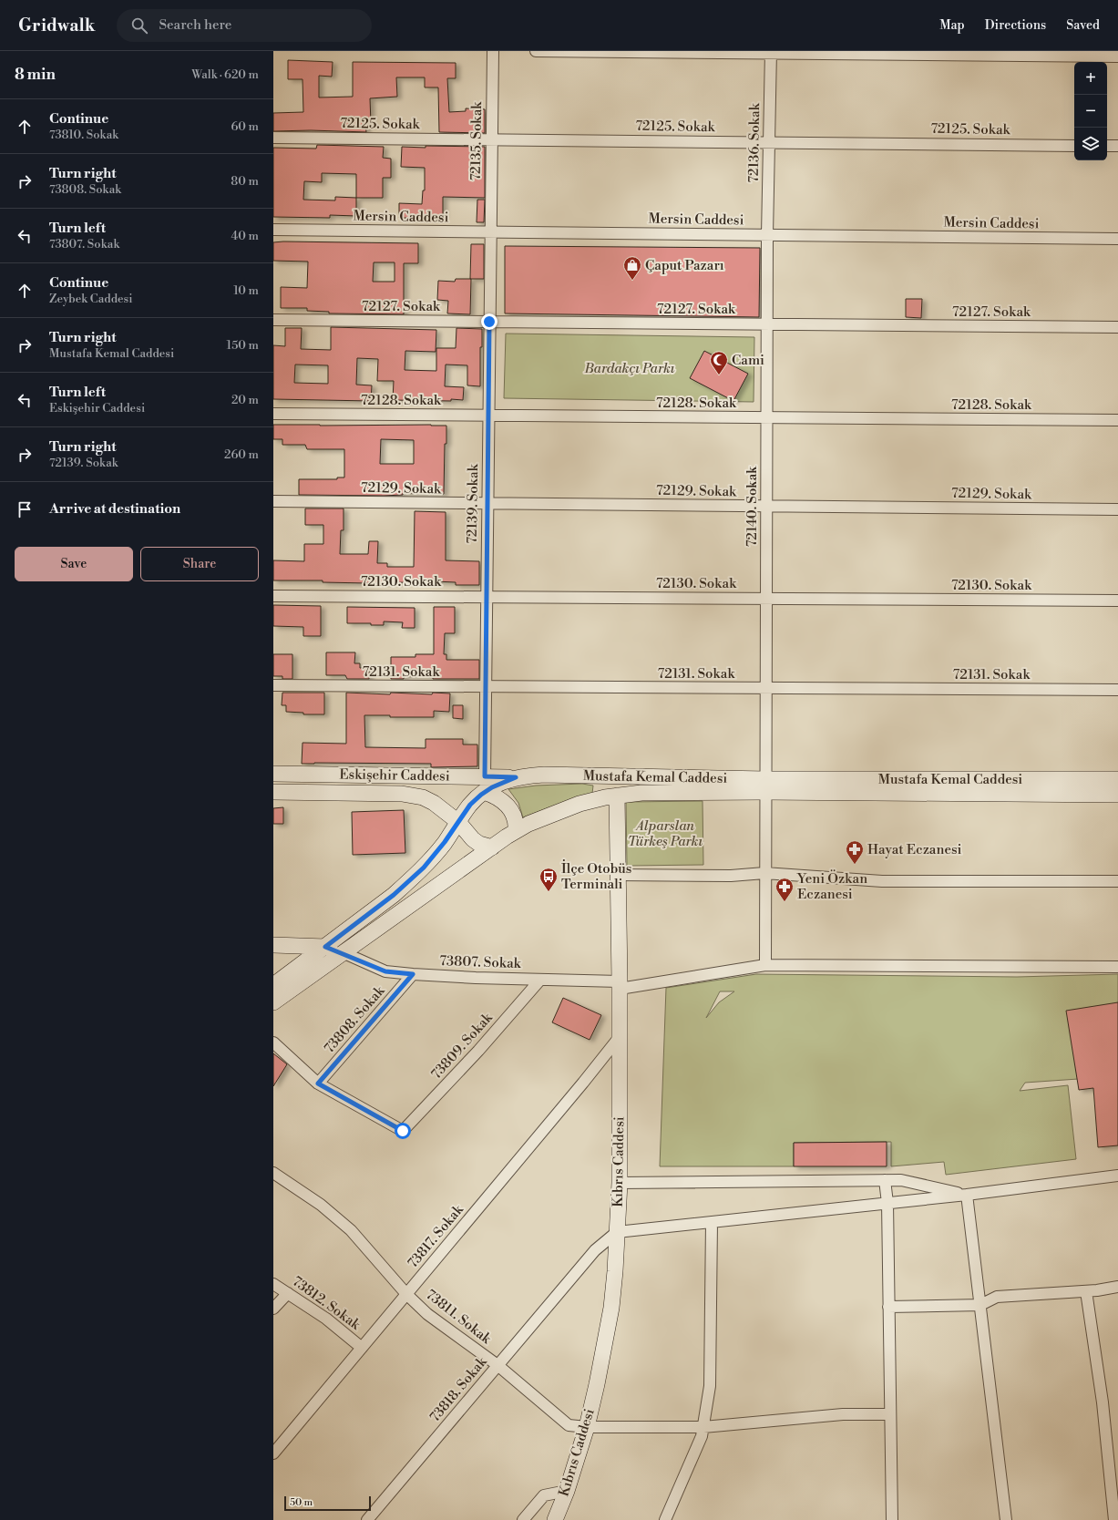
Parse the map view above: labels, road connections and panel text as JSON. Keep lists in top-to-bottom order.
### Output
{
  "streets": {
    "main road": ["Eskişehir Caddesi", "Mustafa Kemal Caddesi", "Kıbrıs Caddesi"],
    "street": [
      "72125. Sokak",
      "72135. Sokak",
      "72136. Sokak",
      "Mersin Caddesi",
      "72127. Sokak",
      "72128. Sokak",
      "72129. Sokak",
      "72139. Sokak",
      "72140. Sokak",
      "72130. Sokak",
      "72131. Sokak",
      "73807. Sokak",
      "73808. Sokak",
      "73809. Sokak",
      "73817. Sokak",
      "73812. Sokak",
      "73811. Sokak",
      "73818. Sokak"
    ]
  },
  "crossings": [
    ["72125. Sokak", "72135. Sokak"],
    ["72125. Sokak", "72136. Sokak"],
    ["72135. Sokak", "Mersin Caddesi"],
    ["72135. Sokak", "72139. Sokak"],
    ["72136. Sokak", "Mersin Caddesi"],
    ["72136. Sokak", "72140. Sokak"],
    ["Mersin Caddesi", "72139. Sokak"],
    ["Mersin Caddesi", "72140. Sokak"],
    ["72127. Sokak", "72139. Sokak"],
    ["72127. Sokak", "72140. Sokak"],
    ["72128. Sokak", "72139. Sokak"],
    ["72128. Sokak", "72140. Sokak"],
    ["72129. Sokak", "72139. Sokak"],
    ["72129. Sokak", "72140. Sokak"],
    ["72139. Sokak", "72130. Sokak"],
    ["72139. Sokak", "72131. Sokak"],
    ["72139. Sokak", "Eskişehir Caddesi"],
    ["72140. Sokak", "72130. Sokak"],
    ["72140. Sokak", "72131. Sokak"],
    ["72140. Sokak", "Mustafa Kemal Caddesi"],
    ["72140. Sokak", "73807. Sokak"],
    ["Eskişehir Caddesi", "Mustafa Kemal Caddesi"],
    ["Mustafa Kemal Caddesi", "73807. Sokak"],
    ["Mustafa Kemal Caddesi", "Kıbrıs Caddesi"],
    ["73807. Sokak", "73808. Sokak"],
    ["73807. Sokak", "73809. Sokak"],
    ["73807. Sokak", "Kıbrıs Caddesi"],
    ["73808. Sokak", "73809. Sokak"],
    ["Kıbrıs Caddesi", "73817. Sokak"],
    ["Kıbrıs Caddesi", "73811. Sokak"],
    ["Kıbrıs Caddesi", "73818. Sokak"],
    ["73817. Sokak", "73812. Sokak"],
    ["73817. Sokak", "73811. Sokak"],
    ["73811. Sokak", "73818. Sokak"]
  ],
  "parks": ["Bardakçı Parkı", "Alparslan Türkeş Parkı"],
  "places": {
    "shop": ["Çaput Pazarı"],
    "mosque": ["Cami"],
    "pharmacy": ["Hayat Eczanesi", "Yeni Özkan Eczanesi"],
    "bus stop": ["İlçe Otobüs Terminali"]
  },
  "scale_bar": "50 m",
  "page": {
    "header": "Gridwalk",
    "search": "Search here",
    "nav": ["Map", "Directions", "Saved"],
    "heading": ["8 min", "Walk · 620 m"],
    "map_buttons": ["+", "−"],
    "list": [
      ["Continue", "73810. Sokak", "60 m"],
      ["Turn right", "73808. Sokak", "80 m"],
      ["Turn left", "73807. Sokak", "40 m"],
      ["Continue", "Zeybek Caddesi", "10 m"],
      ["Turn right", "Mustafa Kemal Caddesi", "150 m"],
      ["Turn left", "Eskişehir Caddesi", "20 m"],
      ["Turn right", "72139. Sokak", "260 m"],
      "Arrive at destination"
    ],
    "buttons": ["Save", "Share"],
    "scale": "50 m"
  }
}
